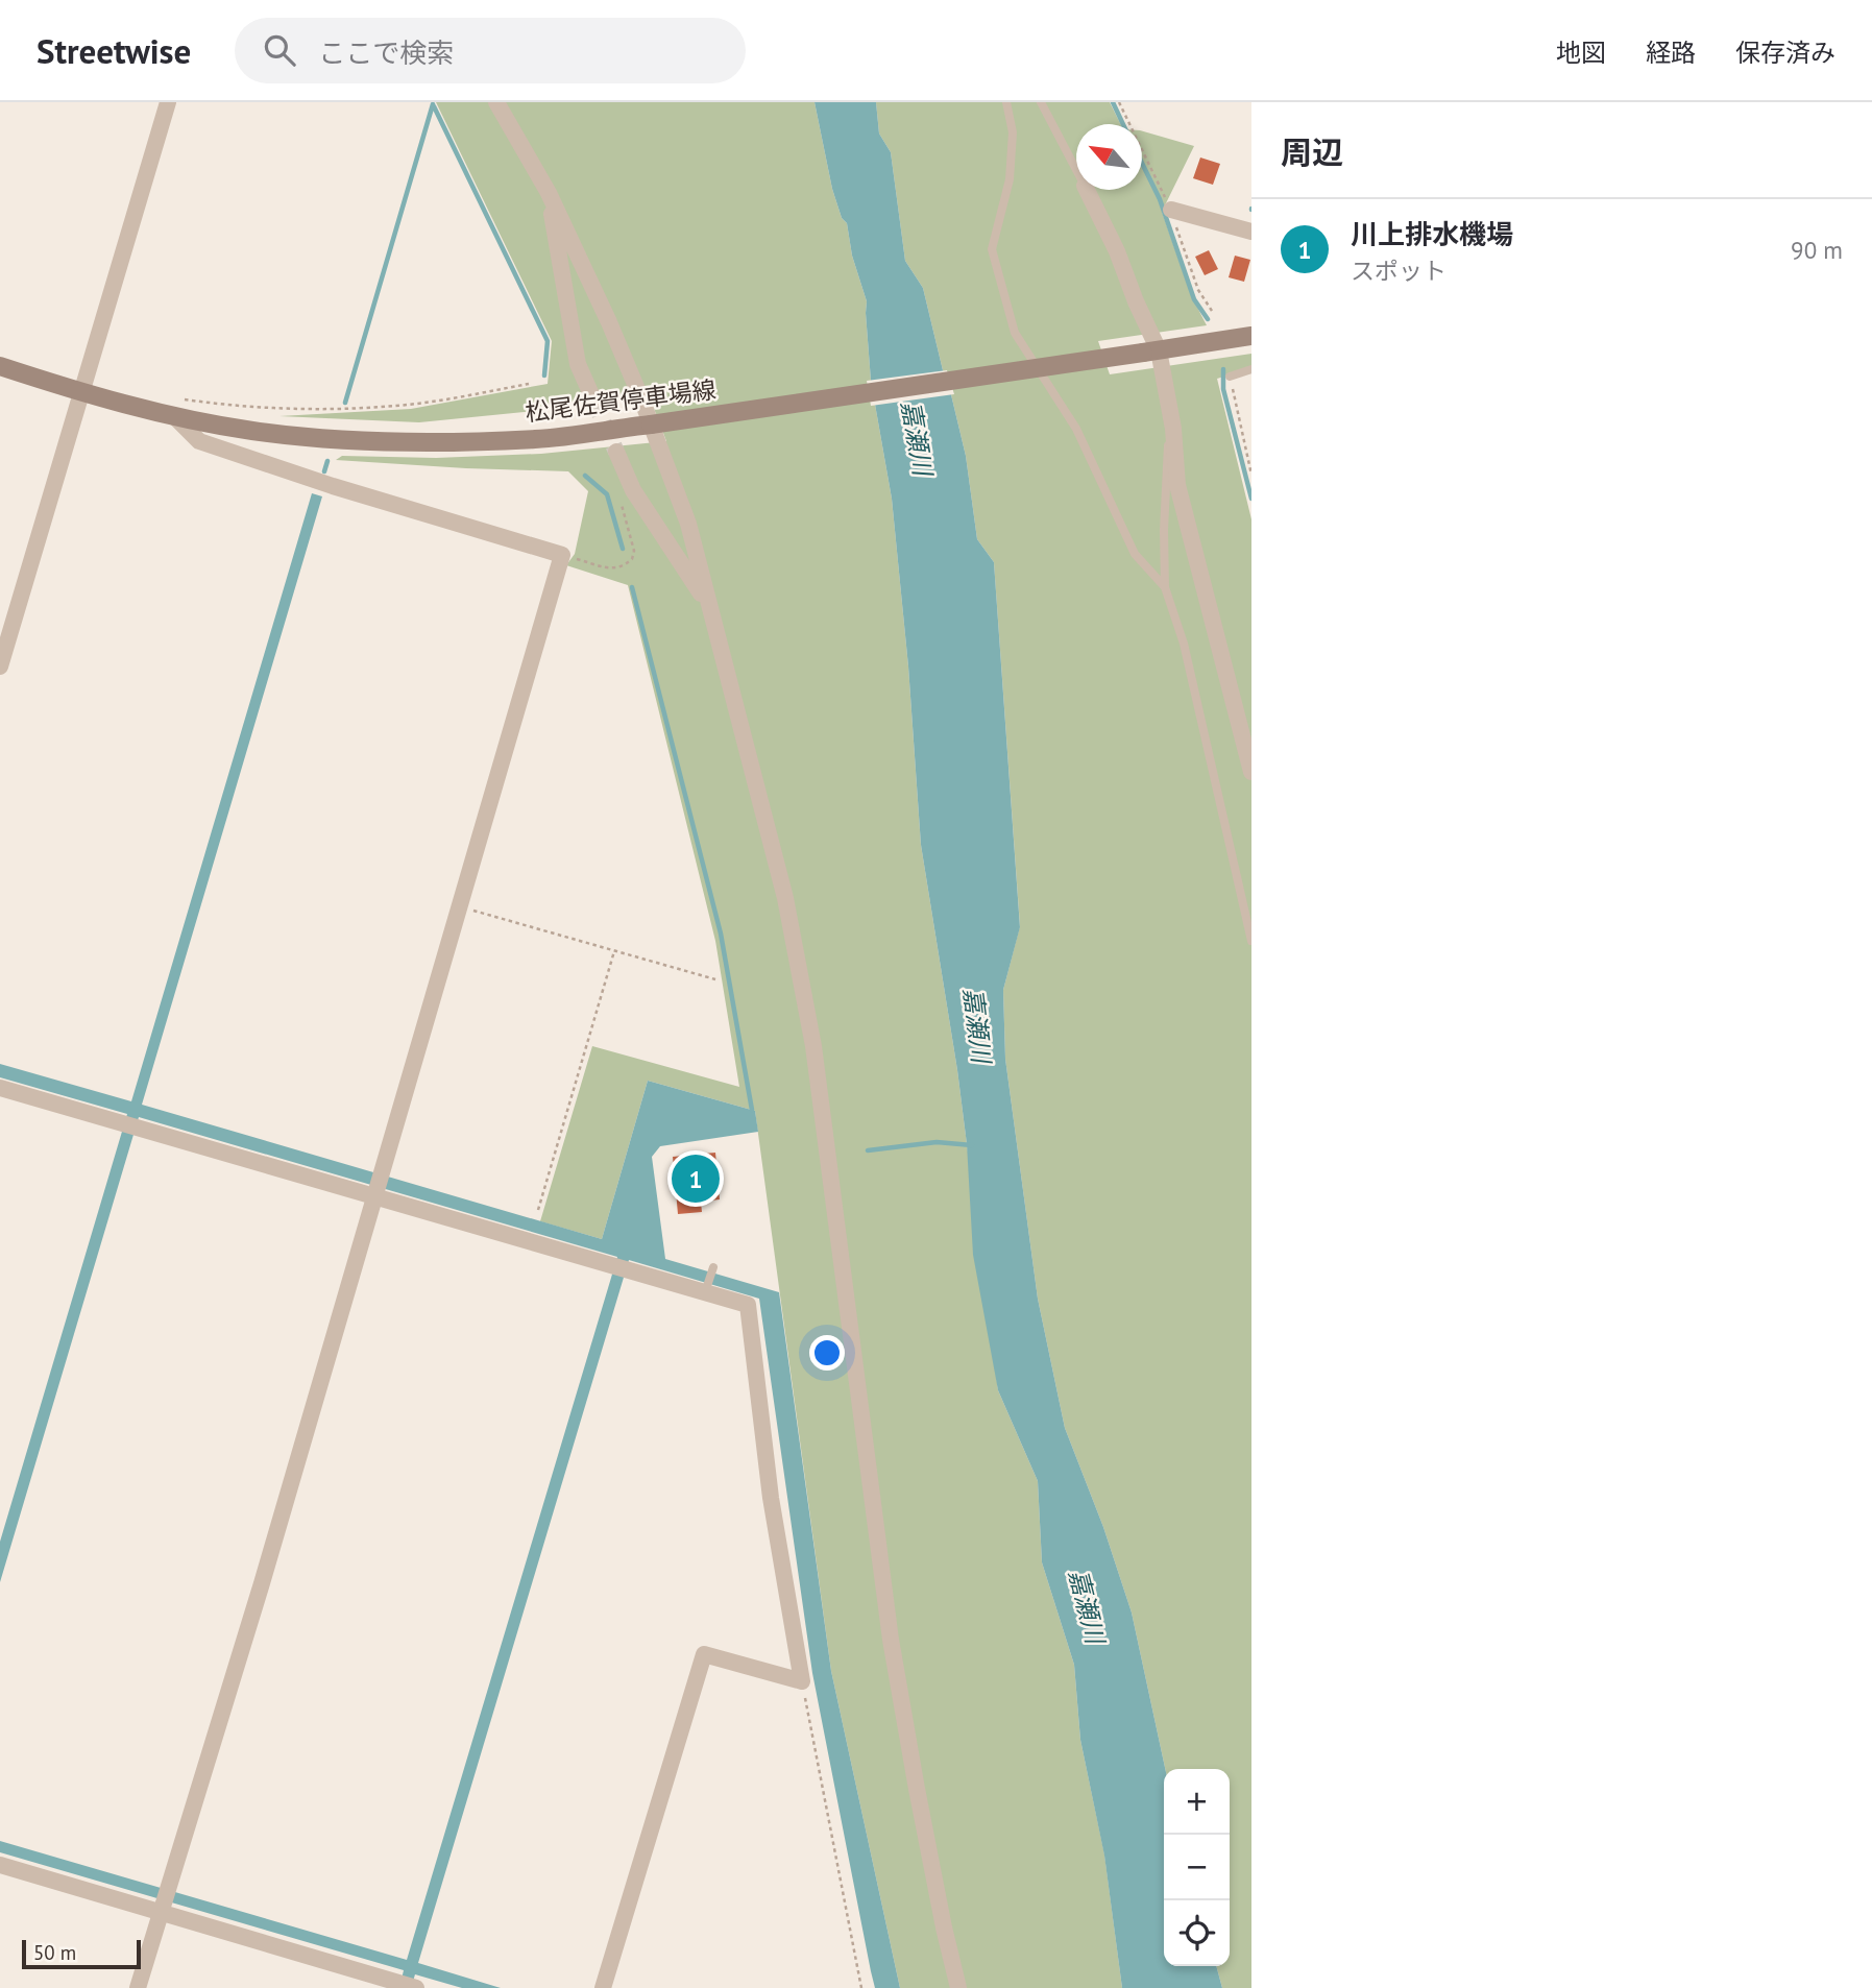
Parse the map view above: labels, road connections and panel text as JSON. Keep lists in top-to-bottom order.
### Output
{
  "streets": {
    "main road": ["松尾佐賀停車場線"]
  },
  "water": ["嘉瀬川"],
  "scale_bar": "50 m",
  "north": "top left",
  "page": {
    "header": "Streetwise",
    "search": "ここで検索",
    "nav": ["地図", "経路", "保存済み"],
    "heading": "周辺",
    "list": [
      {
        "mark": "1",
        "name": "川上排水機場",
        "note": "スポット",
        "value": "90 m"
      }
    ],
    "pins": "1",
    "map_buttons": ["+", "−"],
    "scale": "50 m"
  }
}
